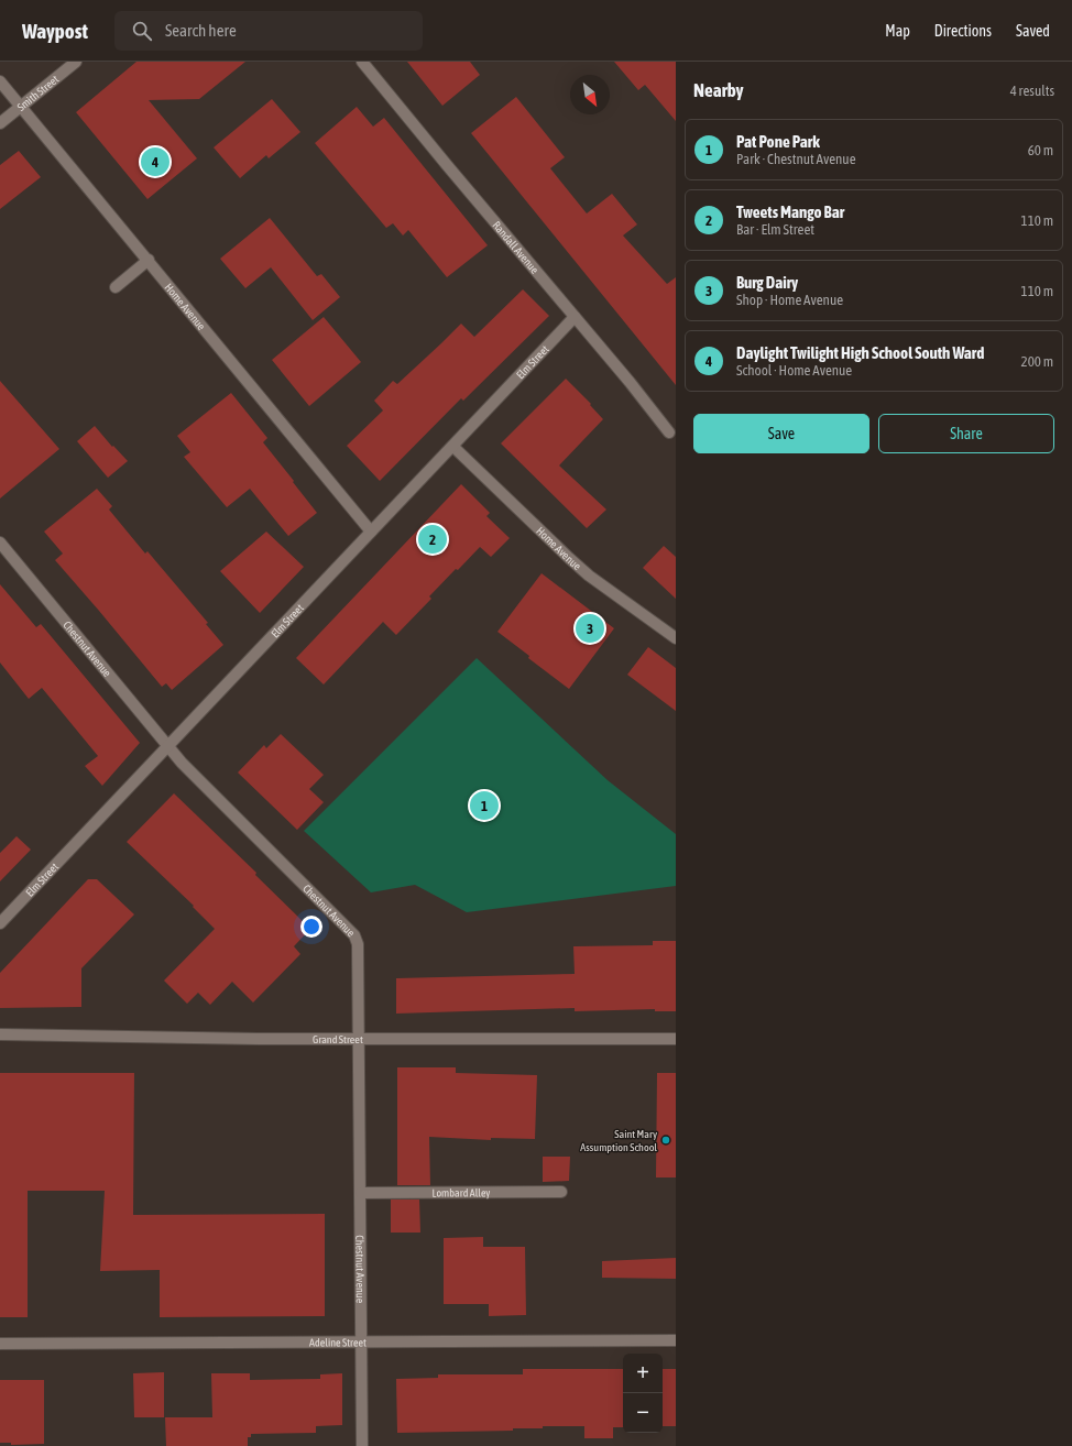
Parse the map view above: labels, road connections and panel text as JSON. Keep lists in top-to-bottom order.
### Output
{
  "streets": {
    "street": [
      "Smith Street",
      "Randall Avenue",
      "Home Avenue",
      "Elm Street",
      "Chestnut Avenue",
      "Grand Street",
      "Lombard Alley",
      "Adeline Street"
    ]
  },
  "crossings": [
    ["Smith Street", "Home Avenue"],
    ["Randall Avenue", "Elm Street"],
    ["Home Avenue", "Elm Street"],
    ["Elm Street", "Chestnut Avenue"],
    ["Chestnut Avenue", "Grand Street"],
    ["Chestnut Avenue", "Lombard Alley"],
    ["Chestnut Avenue", "Adeline Street"]
  ],
  "places": ["Saint Mary Assumption School"],
  "north": "bottom right",
  "page": {
    "header": "Waypost",
    "search": "Search here",
    "nav": ["Map", "Directions", "Saved"],
    "heading": ["Nearby", "4 results"],
    "list": [
      {
        "mark": "1",
        "name": "Pat Pone Park",
        "note": "Park · Chestnut Avenue",
        "value": "60 m"
      },
      {
        "mark": "2",
        "name": "Tweets Mango Bar",
        "note": "Bar · Elm Street",
        "value": "110 m"
      },
      {
        "mark": "3",
        "name": "Burg Dairy",
        "note": "Shop · Home Avenue",
        "value": "110 m"
      },
      {
        "mark": "4",
        "name": "Daylight Twilight High School South Ward",
        "note": "School · Home Avenue",
        "value": "200 m"
      }
    ],
    "pins": [
      "4",
      "2",
      "3",
      "1"
    ],
    "buttons": ["Save", "Share"],
    "map_buttons": ["+", "−"]
  }
}
